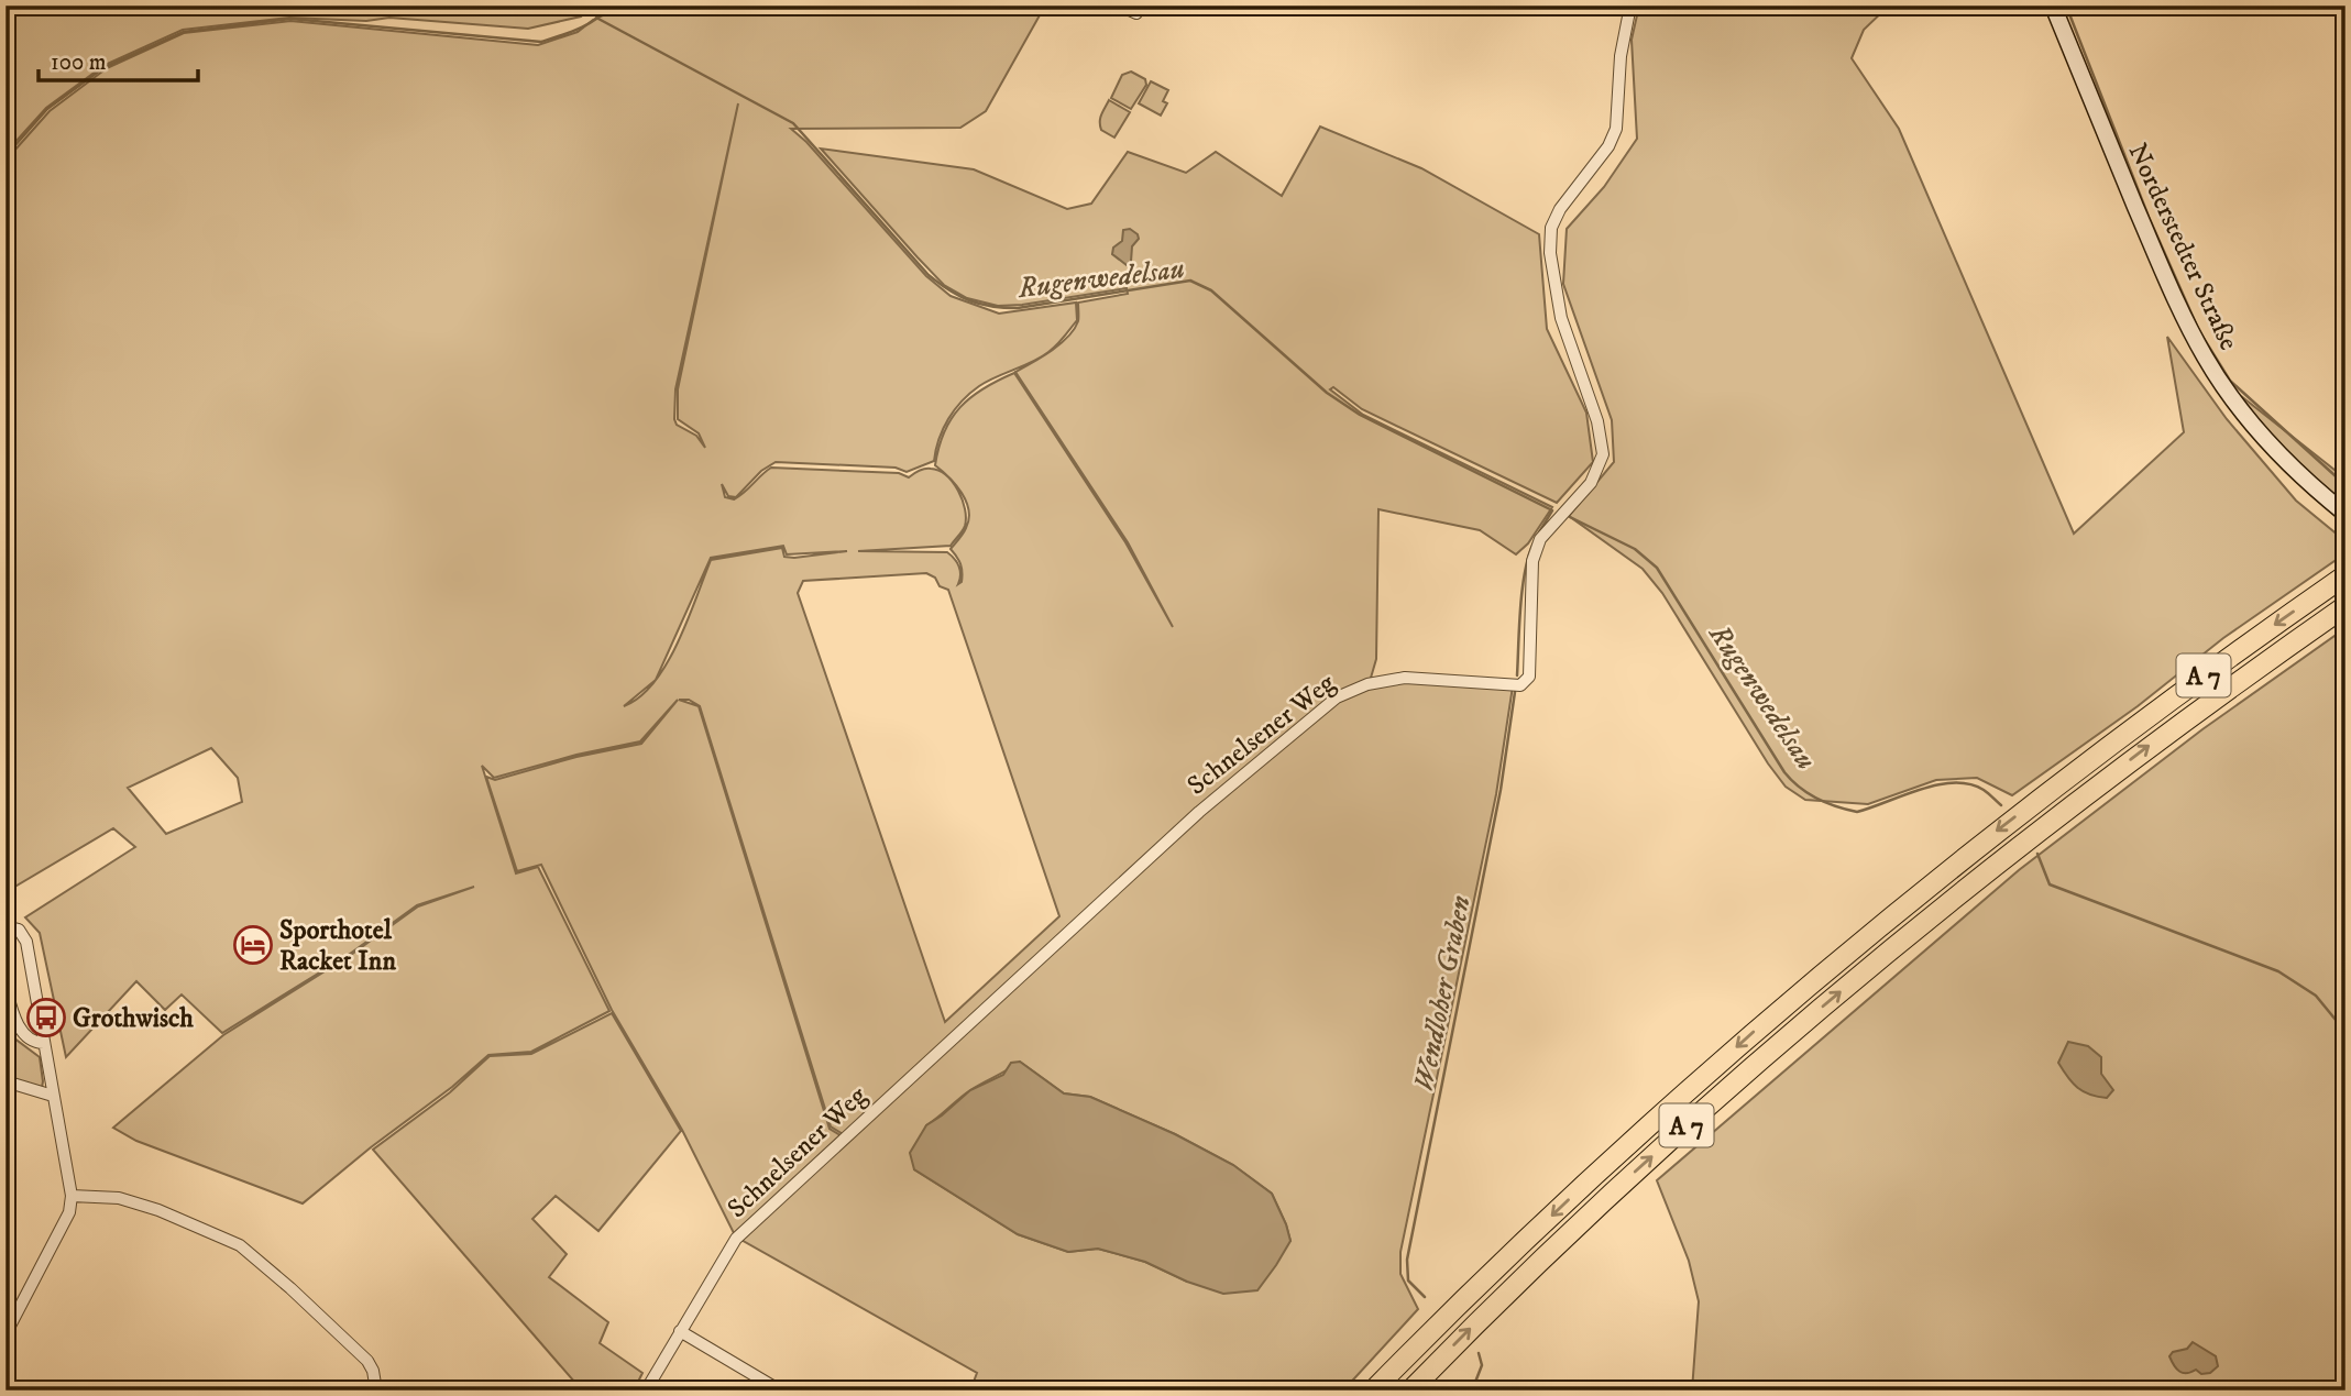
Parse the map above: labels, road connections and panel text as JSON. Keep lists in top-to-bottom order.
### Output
{
  "streets": {
    "highway": ["A 7"],
    "main road": ["Norderstedter Straße"],
    "street": ["Schnelsener Weg"]
  },
  "water": ["Rugenwedelsau", "Wendloher Graben"],
  "places": {
    "hotel": ["Sporthotel Racket Inn"],
    "bus stop": ["Grothwisch"]
  },
  "scale_bar": "100 m"
}
